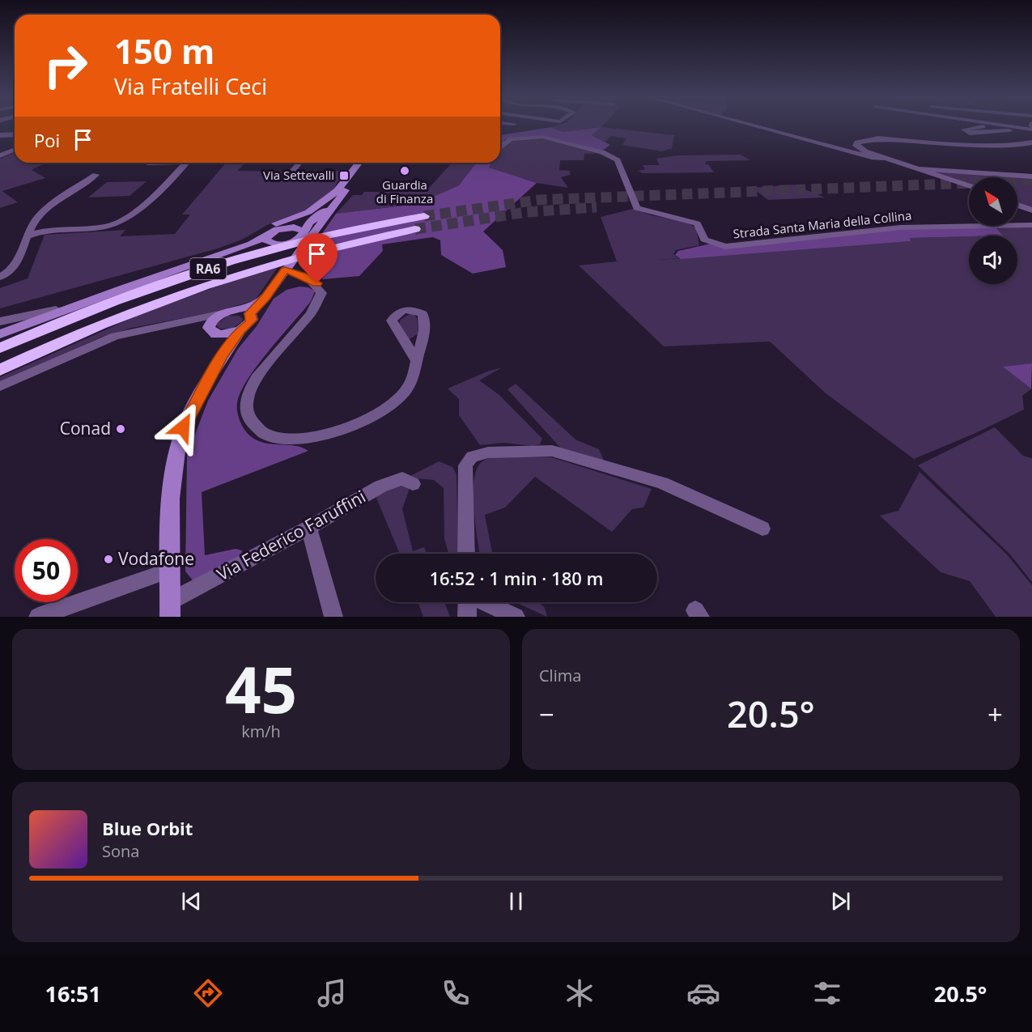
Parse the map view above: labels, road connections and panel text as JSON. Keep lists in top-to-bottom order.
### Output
{
  "streets": {
    "highway": ["RA6"],
    "street": ["Strada Santa Maria della Collina", "Via Federico Faruffini"]
  },
  "places": {
    "other": ["Guardia di Finanza", "Conad", "Vodafone"],
    "transit": ["Via Settevalli"]
  },
  "north": "top left",
  "page": {
    "turn": ["150 m", "Via Fratelli Ceci"],
    "then": "Poi",
    "limit": "50",
    "trip": "16:52 · 1 min · 180 m",
    "tile": [
      ["45", "km/h"],
      "Clima"
    ],
    "heat": ["−", "20.5°", "+"],
    "song": ["Blue Orbit", "Sona"],
    "tabs": ["16:51", "20.5°"]
  }
}
